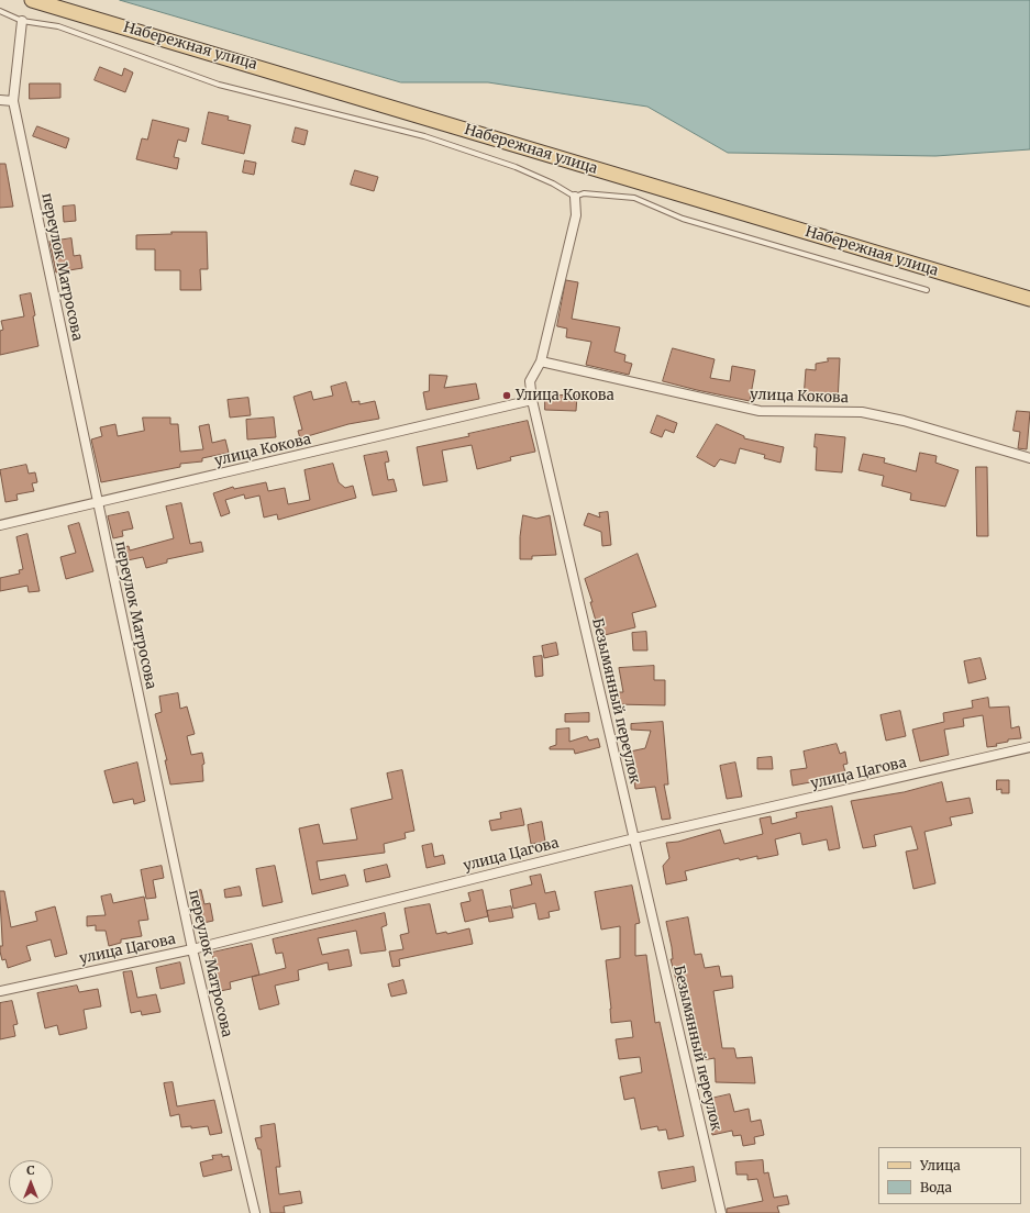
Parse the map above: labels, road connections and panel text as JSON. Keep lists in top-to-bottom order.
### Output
{
  "streets": {
    "main road": ["Набережная улица"],
    "street": [
      "переулок Матросова",
      "улица Кокова",
      "Безымянный переулок",
      "улица Цагова"
    ]
  },
  "crossings": [
    ["переулок Матросова", "улица Кокова"],
    ["переулок Матросова", "улица Цагова"],
    ["улица Кокова", "Безымянный переулок"],
    ["Безымянный переулок", "улица Цагова"]
  ],
  "places": ["Улица Кокова"],
  "legend": ["Улица", "Вода"],
  "north": "top"
}
